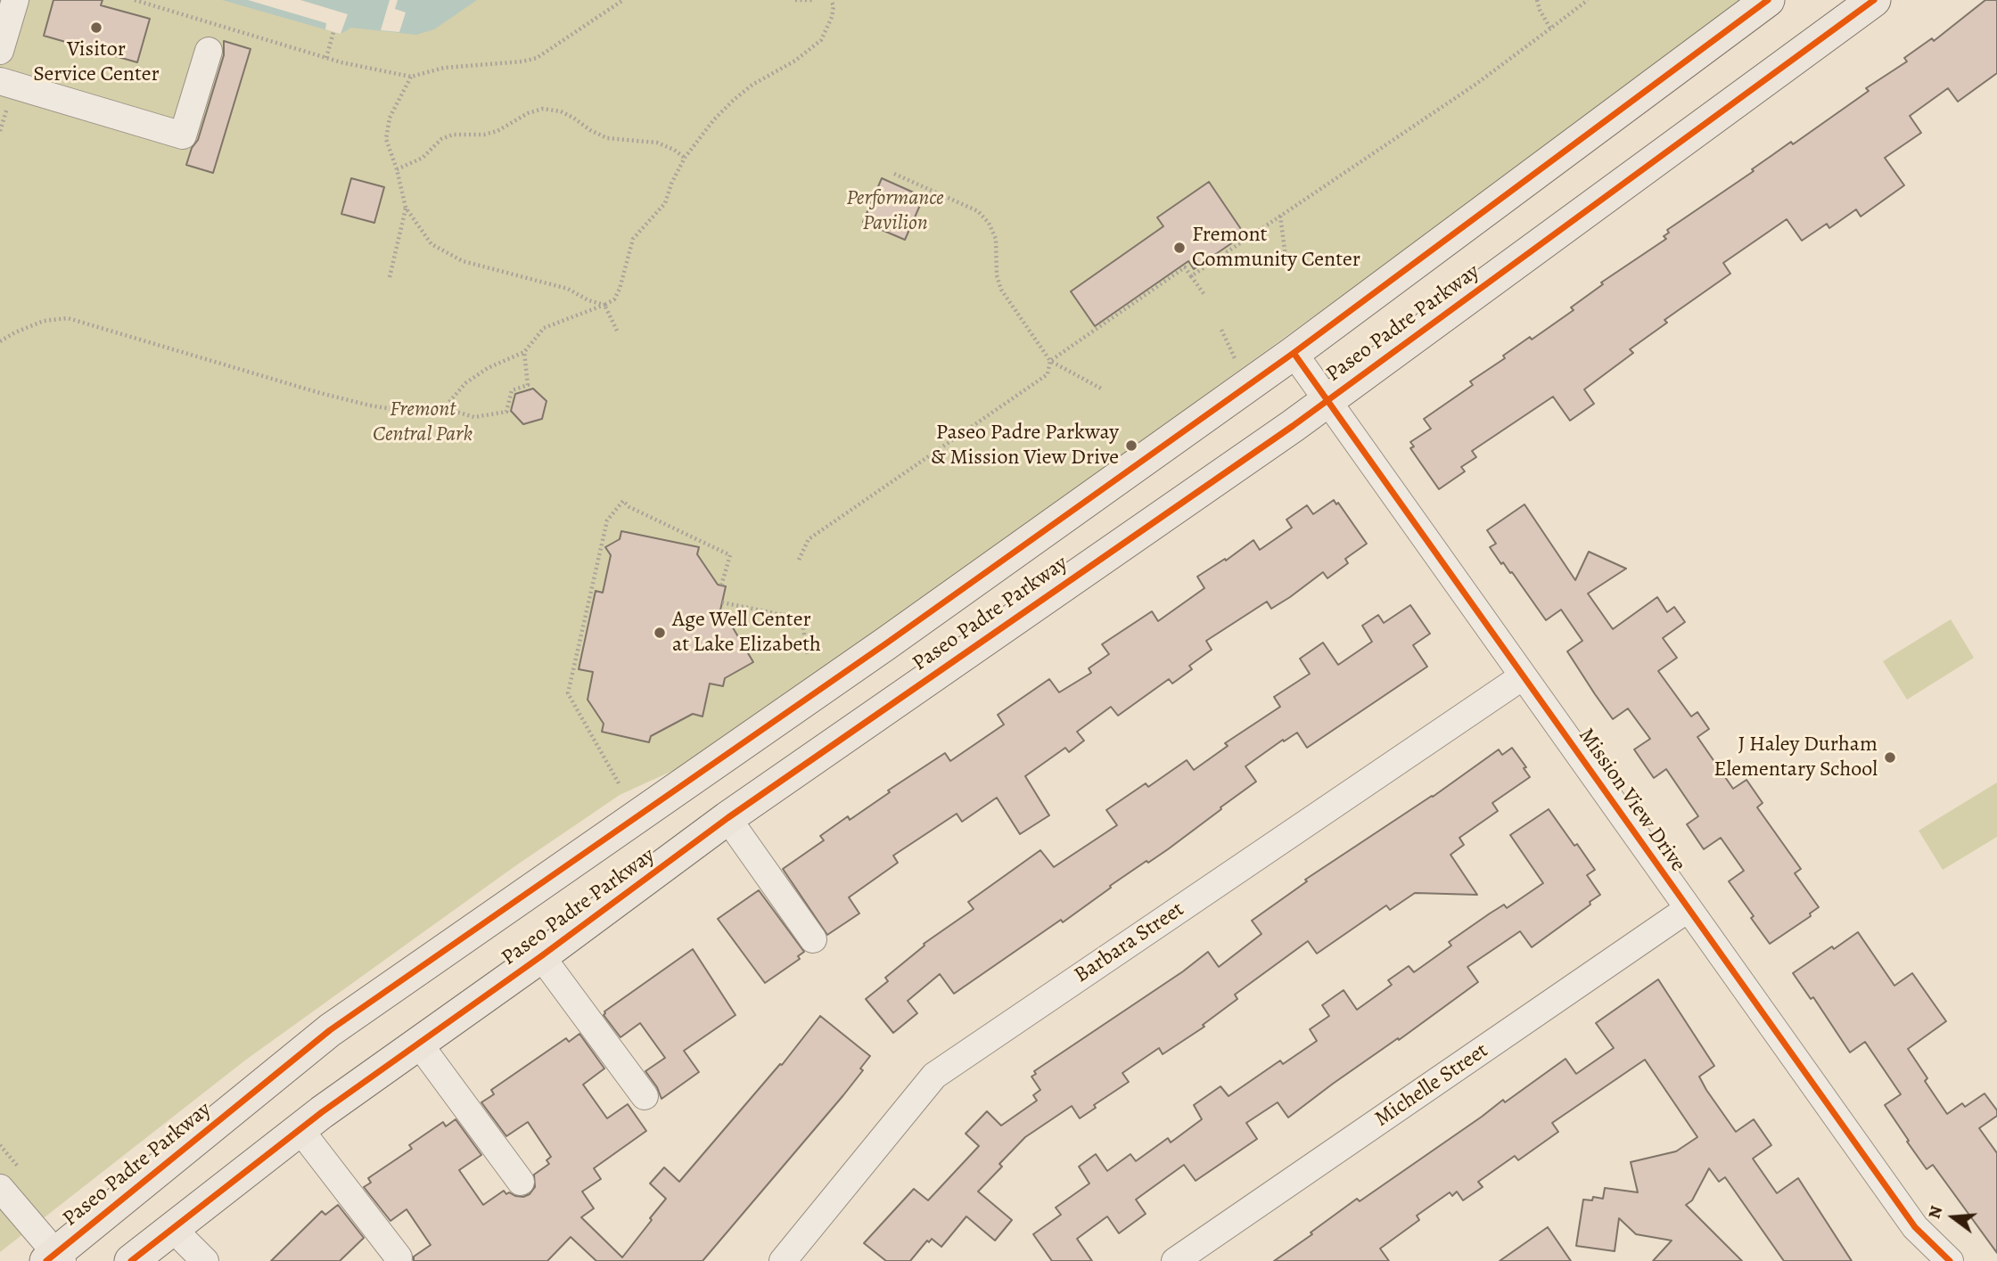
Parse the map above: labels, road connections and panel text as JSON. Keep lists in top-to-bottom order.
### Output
{
  "streets": {
    "main road": ["Paseo Padre Parkway"],
    "street": ["Mission View Drive", "Barbara Street", "Michelle Street"]
  },
  "crossings": [
    ["Paseo Padre Parkway", "Mission View Drive"],
    ["Mission View Drive", "Barbara Street"],
    ["Mission View Drive", "Michelle Street"]
  ],
  "parks": ["Performance Pavilion", "Fremont Central Park"],
  "places": [
    "Visitor Service Center",
    "Fremont Community Center",
    "Paseo Padre Parkway & Mission View Drive",
    "Age Well Center at Lake Elizabeth",
    "J Haley Durham Elementary School"
  ],
  "north": "left"
}
